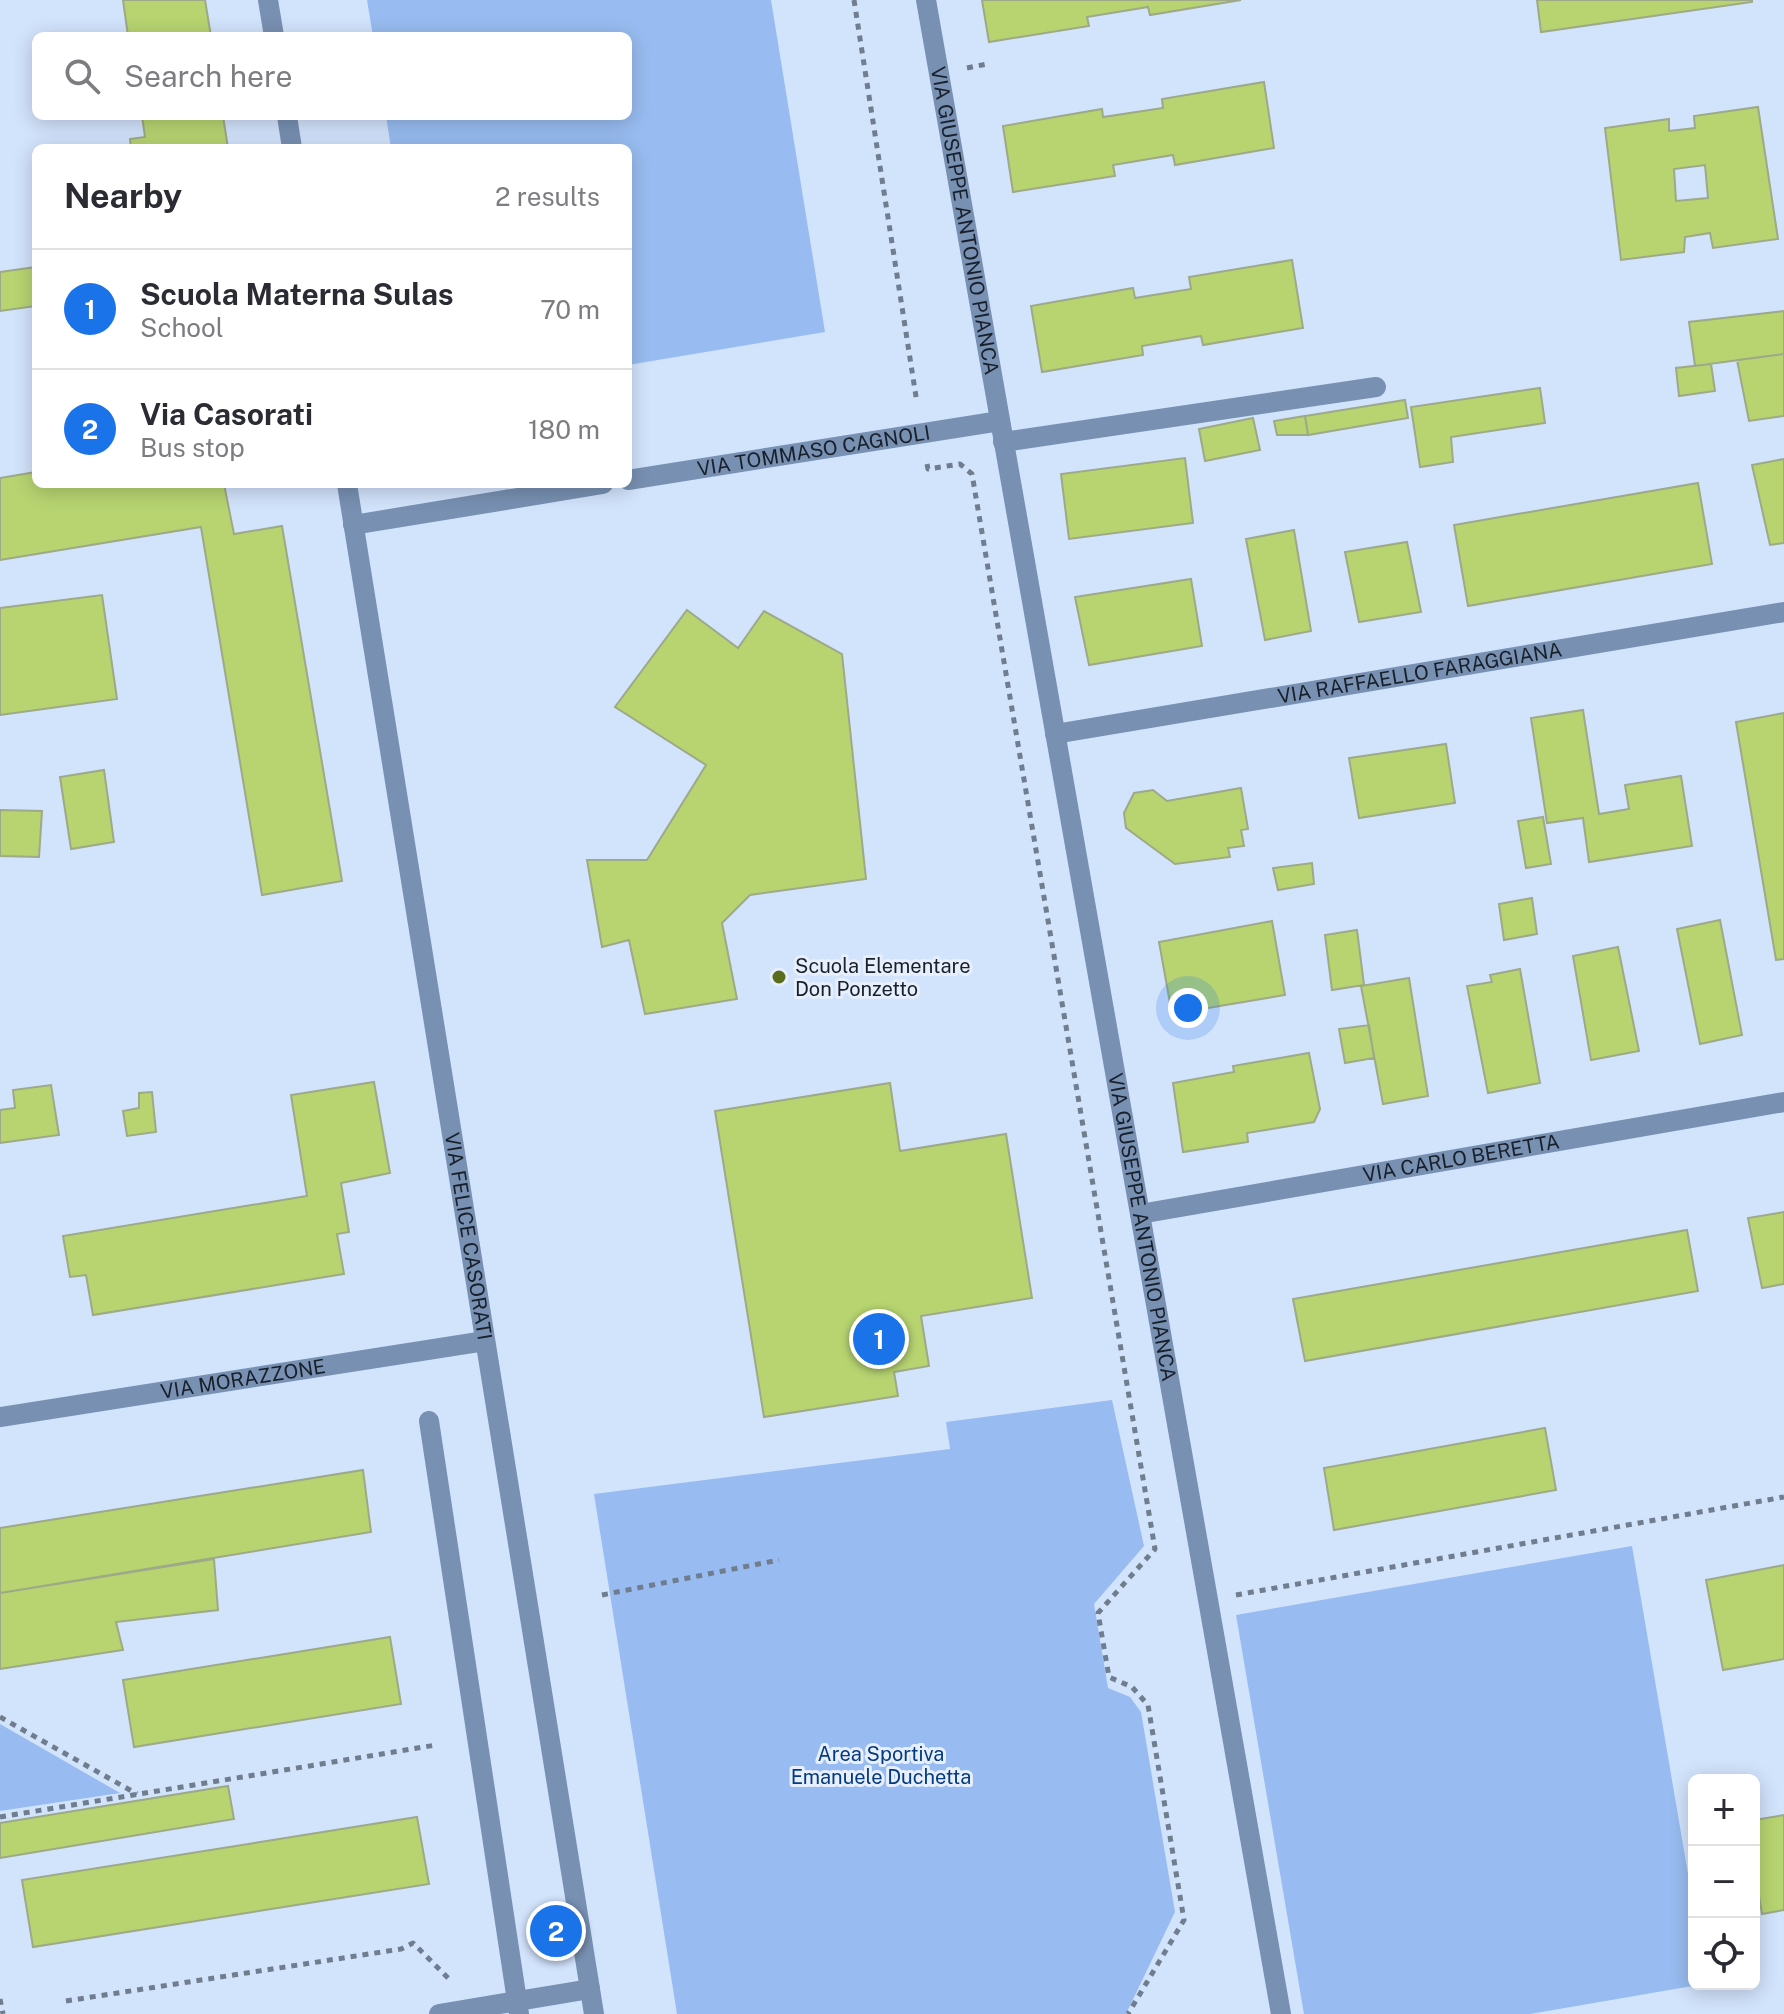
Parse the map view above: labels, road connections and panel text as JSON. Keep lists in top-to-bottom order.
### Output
{
  "streets": {
    "street": [
      "VIA GIUSEPPE ANTONIO PIANCA",
      "VIA TOMMASO CAGNOLI",
      "VIA RAFFAELLO FARAGGIANA",
      "VIA CARLO BERETTA",
      "VIA FELICE CASORATI",
      "VIA MORAZZONE"
    ]
  },
  "crossings": [
    ["VIA GIUSEPPE ANTONIO PIANCA", "VIA TOMMASO CAGNOLI"],
    ["VIA GIUSEPPE ANTONIO PIANCA", "VIA RAFFAELLO FARAGGIANA"],
    ["VIA GIUSEPPE ANTONIO PIANCA", "VIA CARLO BERETTA"],
    ["VIA FELICE CASORATI", "VIA MORAZZONE"]
  ],
  "parks": ["Area Sportiva Emanuele Duchetta"],
  "places": ["Scuola Elementare Don Ponzetto"],
  "page": {
    "search": "Search here",
    "heading": ["Nearby", "2 results"],
    "list": [
      {
        "mark": "1",
        "name": "Scuola Materna Sulas",
        "note": "School",
        "value": "70 m"
      },
      {
        "mark": "2",
        "name": "Via Casorati",
        "note": "Bus stop",
        "value": "180 m"
      }
    ],
    "pins": ["1", "2"],
    "map_buttons": ["+", "−"]
  }
}
